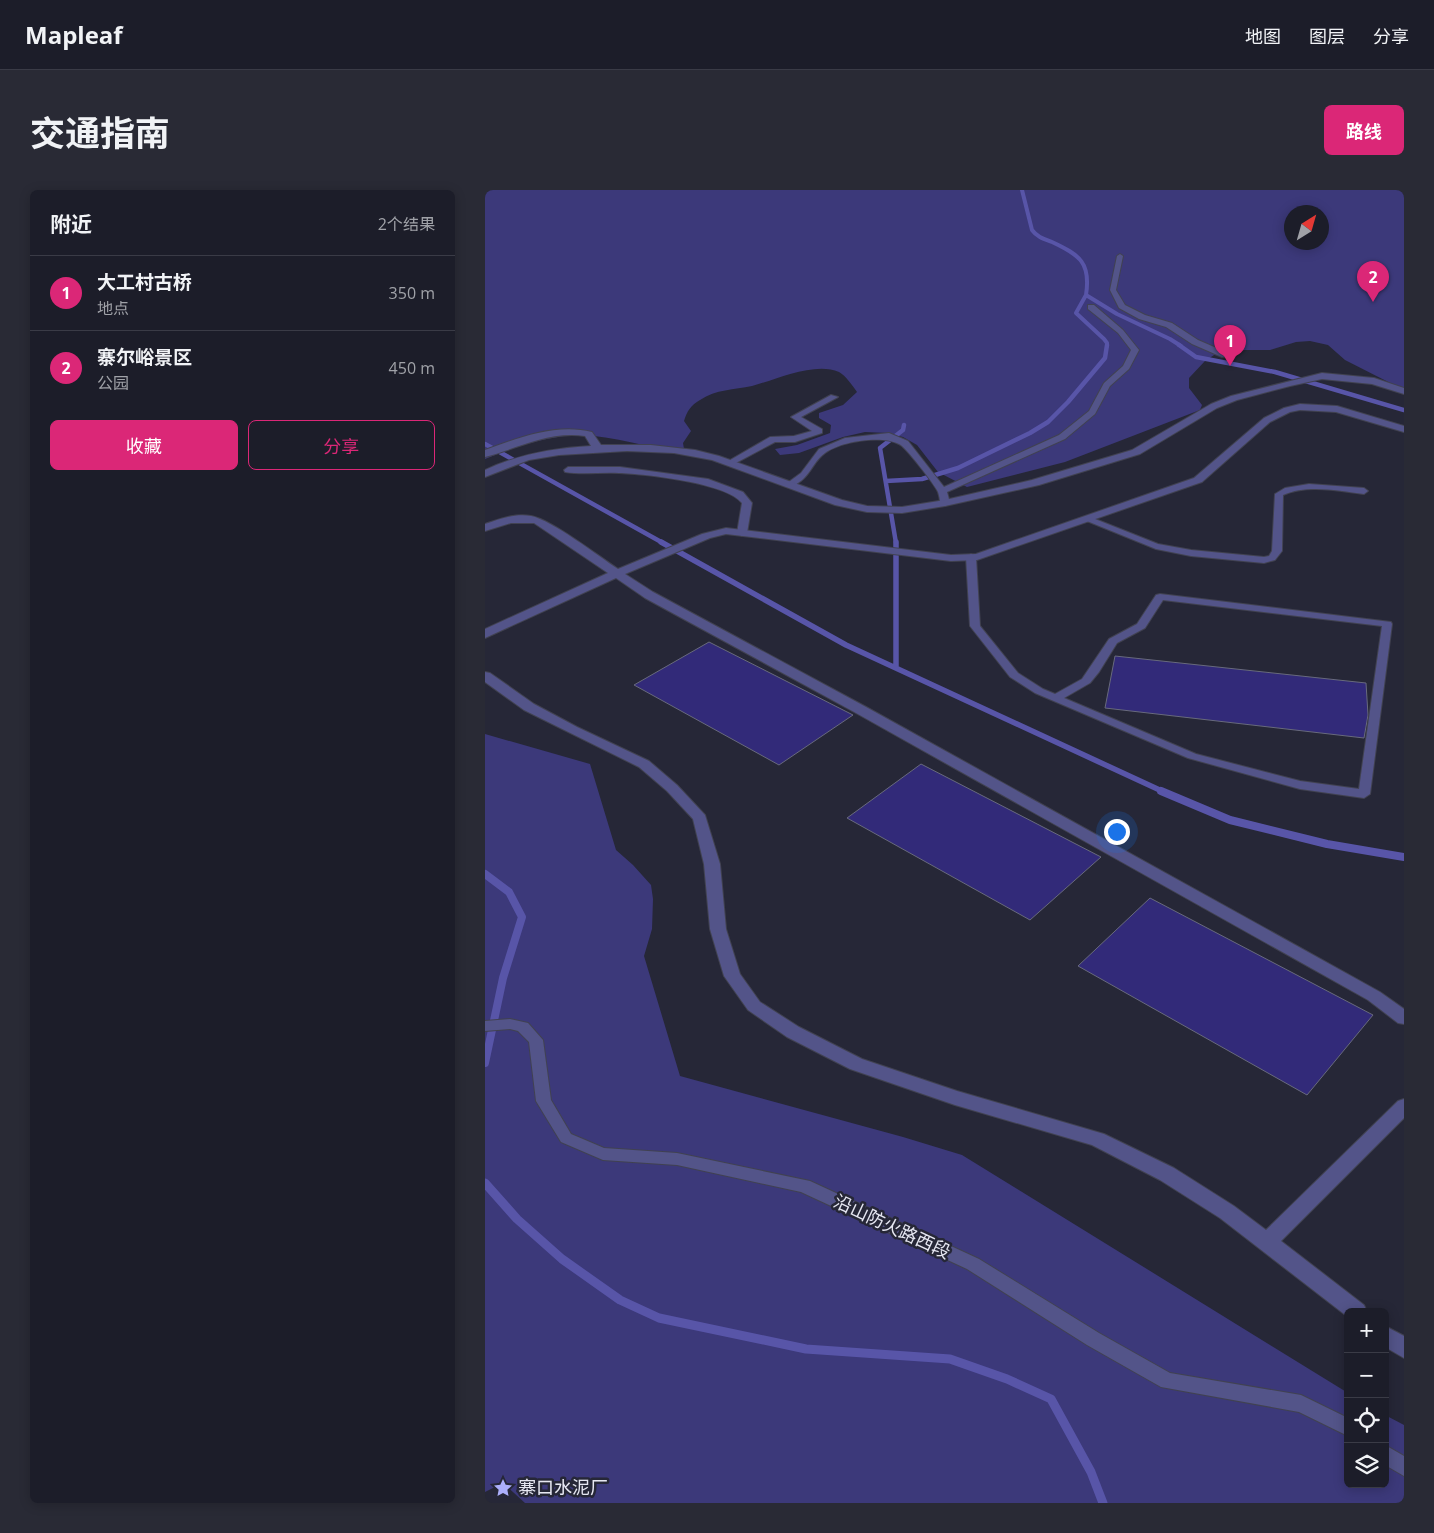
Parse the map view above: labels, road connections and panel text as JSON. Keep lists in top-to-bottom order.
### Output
{
  "streets": {
    "lane": ["沿山防火路西段"]
  },
  "places": {
    "place": ["寨口水泥厂"]
  },
  "north": "top right",
  "page": {
    "header": "Mapleaf",
    "nav": ["地图", "图层", "分享"],
    "title": "交通指南",
    "buttons": [
      "路线",
      ["收藏", "分享"]
    ],
    "heading": ["附近", "2个结果"],
    "list": [
      {
        "mark": "1",
        "name": "大工村古桥",
        "note": "地点",
        "value": "350 m"
      },
      {
        "mark": "2",
        "name": "寨尔峪景区",
        "note": "公园",
        "value": "450 m"
      }
    ],
    "pins": ["2", "1"],
    "map_buttons": ["+", "−"]
  }
}
